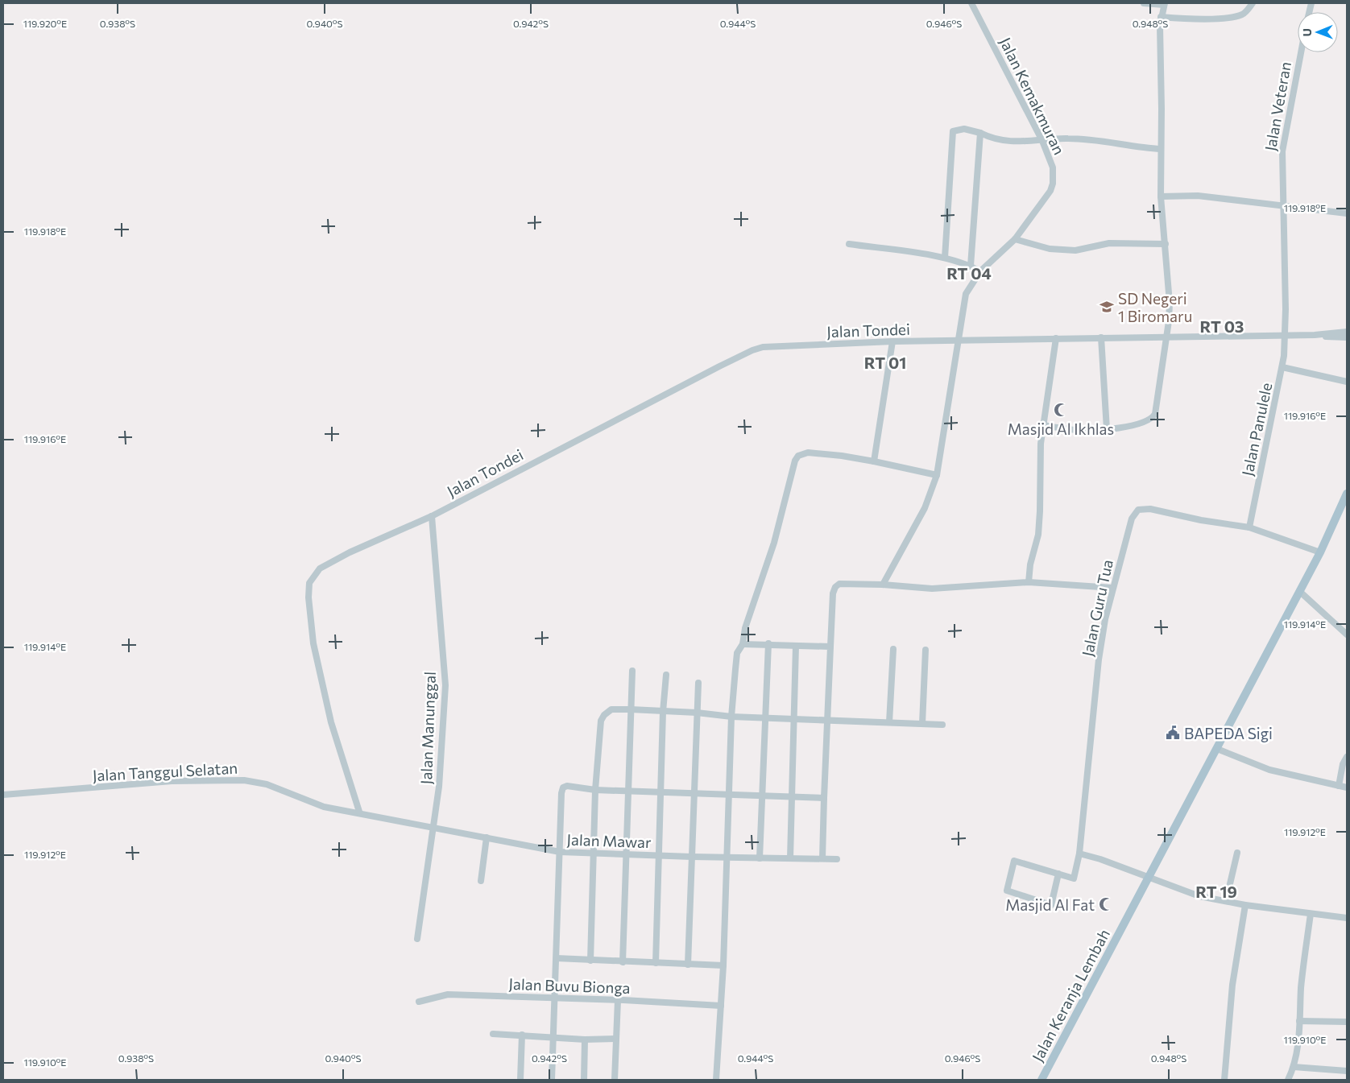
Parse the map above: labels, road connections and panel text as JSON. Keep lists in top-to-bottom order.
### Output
{
  "streets": {
    "main road": ["Jalan Keranja Lembah"],
    "street": [
      "Jalan Kemakmuran",
      "Jalan Veteran",
      "Jalan Tondei",
      "Jalan Panulele",
      "Jalan Guru Tua",
      "Jalan Manunggal",
      "Jalan Tanggul Selatan",
      "Jalan Mawar",
      "Jalan Buvu Bionga"
    ]
  },
  "crossings": [
    ["Jalan Kemakmuran", "Jalan Tondei"],
    ["Jalan Veteran", "Jalan Tondei"],
    ["Jalan Veteran", "Jalan Panulele"],
    ["Jalan Tondei", "Jalan Panulele"],
    ["Jalan Tondei", "Jalan Manunggal"],
    ["Jalan Tondei", "Jalan Tanggul Selatan"],
    ["Jalan Tondei", "Jalan Mawar"],
    ["Jalan Panulele", "Jalan Guru Tua"],
    ["Jalan Guru Tua", "Jalan Keranja Lembah"],
    ["Jalan Manunggal", "Jalan Mawar"],
    ["Jalan Tanggul Selatan", "Jalan Mawar"]
  ],
  "districts": [
    "RT 04",
    "RT 03",
    "RT 01",
    "RT 19"
  ],
  "places": {
    "school or university": ["SD Negeri 1 Biromaru"],
    "mosque": ["Masjid Al Ikhlas", "Masjid Al Fat"],
    "public building": ["BAPEDA Sigi"]
  },
  "north": "left",
  "coordinates": [
    "119.920°E",
    "0.938°S",
    "0.940°S",
    "0.942°S",
    "0.944°S",
    "0.946°S",
    "0.948°S",
    "119.918°E",
    "119.916°E",
    "119.914°E",
    "119.912°E",
    "119.910°E"
  ]
}
